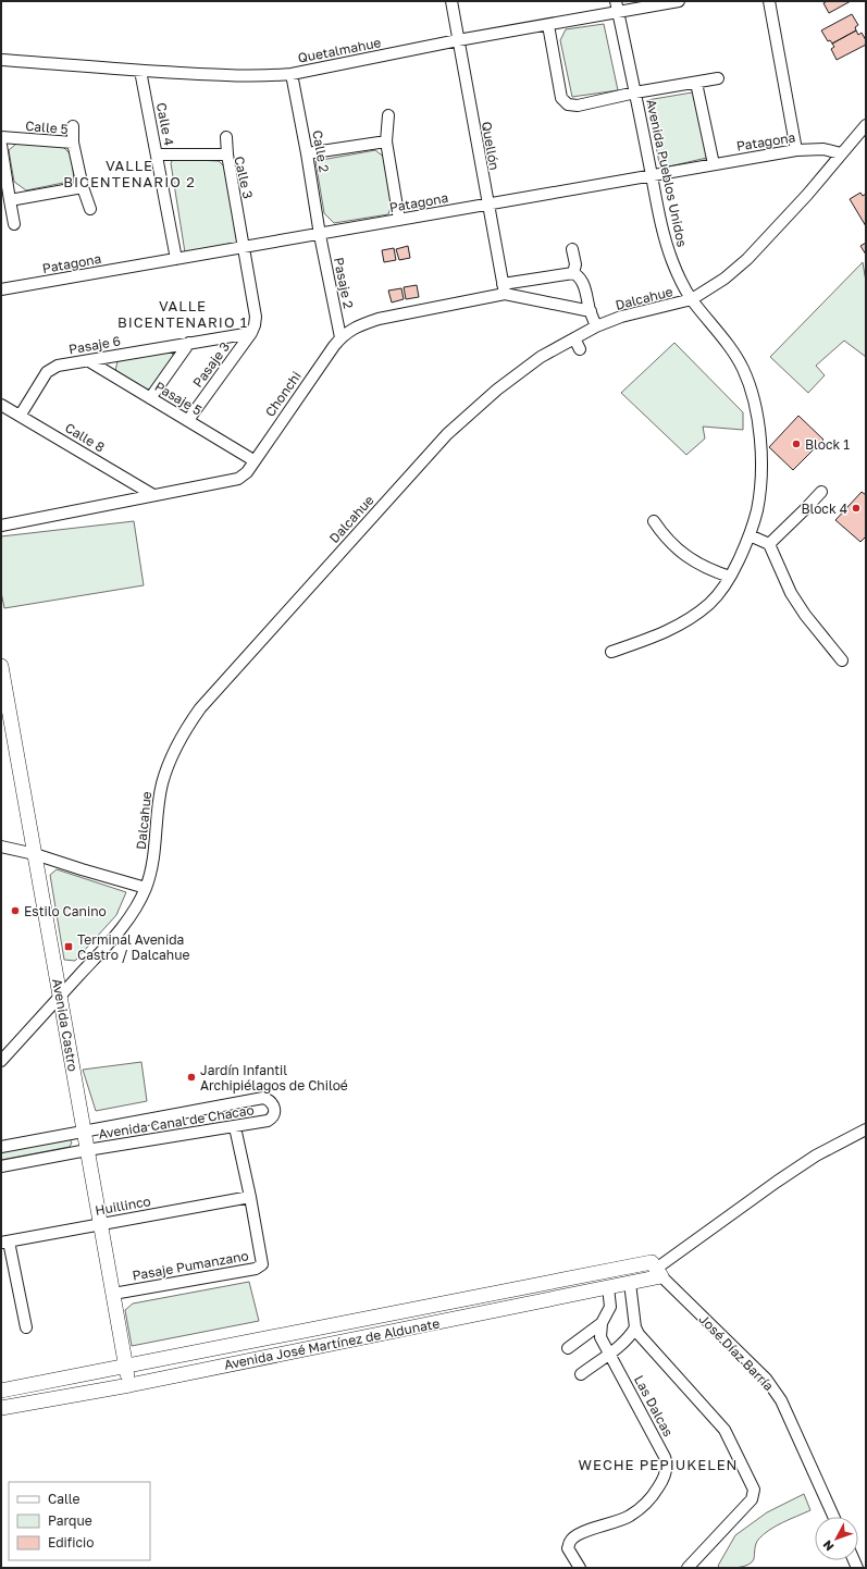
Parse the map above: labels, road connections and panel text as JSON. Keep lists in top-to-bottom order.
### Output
{
  "streets": {
    "street": [
      "Quetalmahue",
      "Calle 4",
      "Calle 5",
      "Patagona",
      "Quellón",
      "Calle 2",
      "Avenida Pueblos Unidos",
      "Calle 3",
      "Pasaje 2",
      "Dalcahue",
      "Pasaje 6",
      "Pasaje 3",
      "Chonchi",
      "Pasaje 5",
      "Calle 8",
      "Avenida Castro",
      "Avenida Canal de Chacao",
      "Huillinco",
      "Pasaje Pumanzano",
      "Avenida José Martínez de Aldunate",
      "José Díaz Barría",
      "Las Dalcas"
    ]
  },
  "crossings": [
    ["Quetalmahue", "Calle 4"],
    ["Quetalmahue", "Quellón"],
    ["Quetalmahue", "Calle 2"],
    ["Quetalmahue", "Avenida Pueblos Unidos"],
    ["Calle 4", "Patagona"],
    ["Calle 4", "Calle 3"],
    ["Patagona", "Quellón"],
    ["Patagona", "Calle 2"],
    ["Patagona", "Avenida Pueblos Unidos"],
    ["Patagona", "Calle 3"],
    ["Patagona", "Pasaje 2"],
    ["Patagona", "Dalcahue"],
    ["Patagona", "Pasaje 3"],
    ["Quellón", "Chonchi"],
    ["Calle 2", "Pasaje 2"],
    ["Avenida Pueblos Unidos", "Dalcahue"],
    ["Calle 3", "Pasaje 3"],
    ["Pasaje 2", "Chonchi"],
    ["Dalcahue", "Avenida Castro"],
    ["Pasaje 6", "Pasaje 3"],
    ["Pasaje 6", "Pasaje 5"],
    ["Pasaje 6", "Calle 8"],
    ["Pasaje 3", "Pasaje 5"],
    ["Chonchi", "Pasaje 5"],
    ["Chonchi", "Calle 8"],
    ["Avenida Castro", "Avenida Canal de Chacao"],
    ["Avenida Castro", "Huillinco"],
    ["Avenida Castro", "Pasaje Pumanzano"],
    ["Avenida Castro", "Avenida José Martínez de Aldunate"],
    ["Avenida Canal de Chacao", "Pasaje Pumanzano"],
    ["Huillinco", "Pasaje Pumanzano"],
    ["Avenida José Martínez de Aldunate", "José Díaz Barría"]
  ],
  "districts": ["VALLE BICENTENARIO 2", "VALLE BICENTENARIO 1", "WECHE PEPIUKELEN"],
  "places": {
    "other": [
      "Block 1",
      "Block 4",
      "Estilo Canino",
      "Jardín Infantil Archipiélagos de Chiloé"
    ],
    "transit": ["Terminal Avenida Castro / Dalcahue"]
  },
  "legend": ["Calle", "Parque", "Edificio"],
  "north": "bottom left"
}
